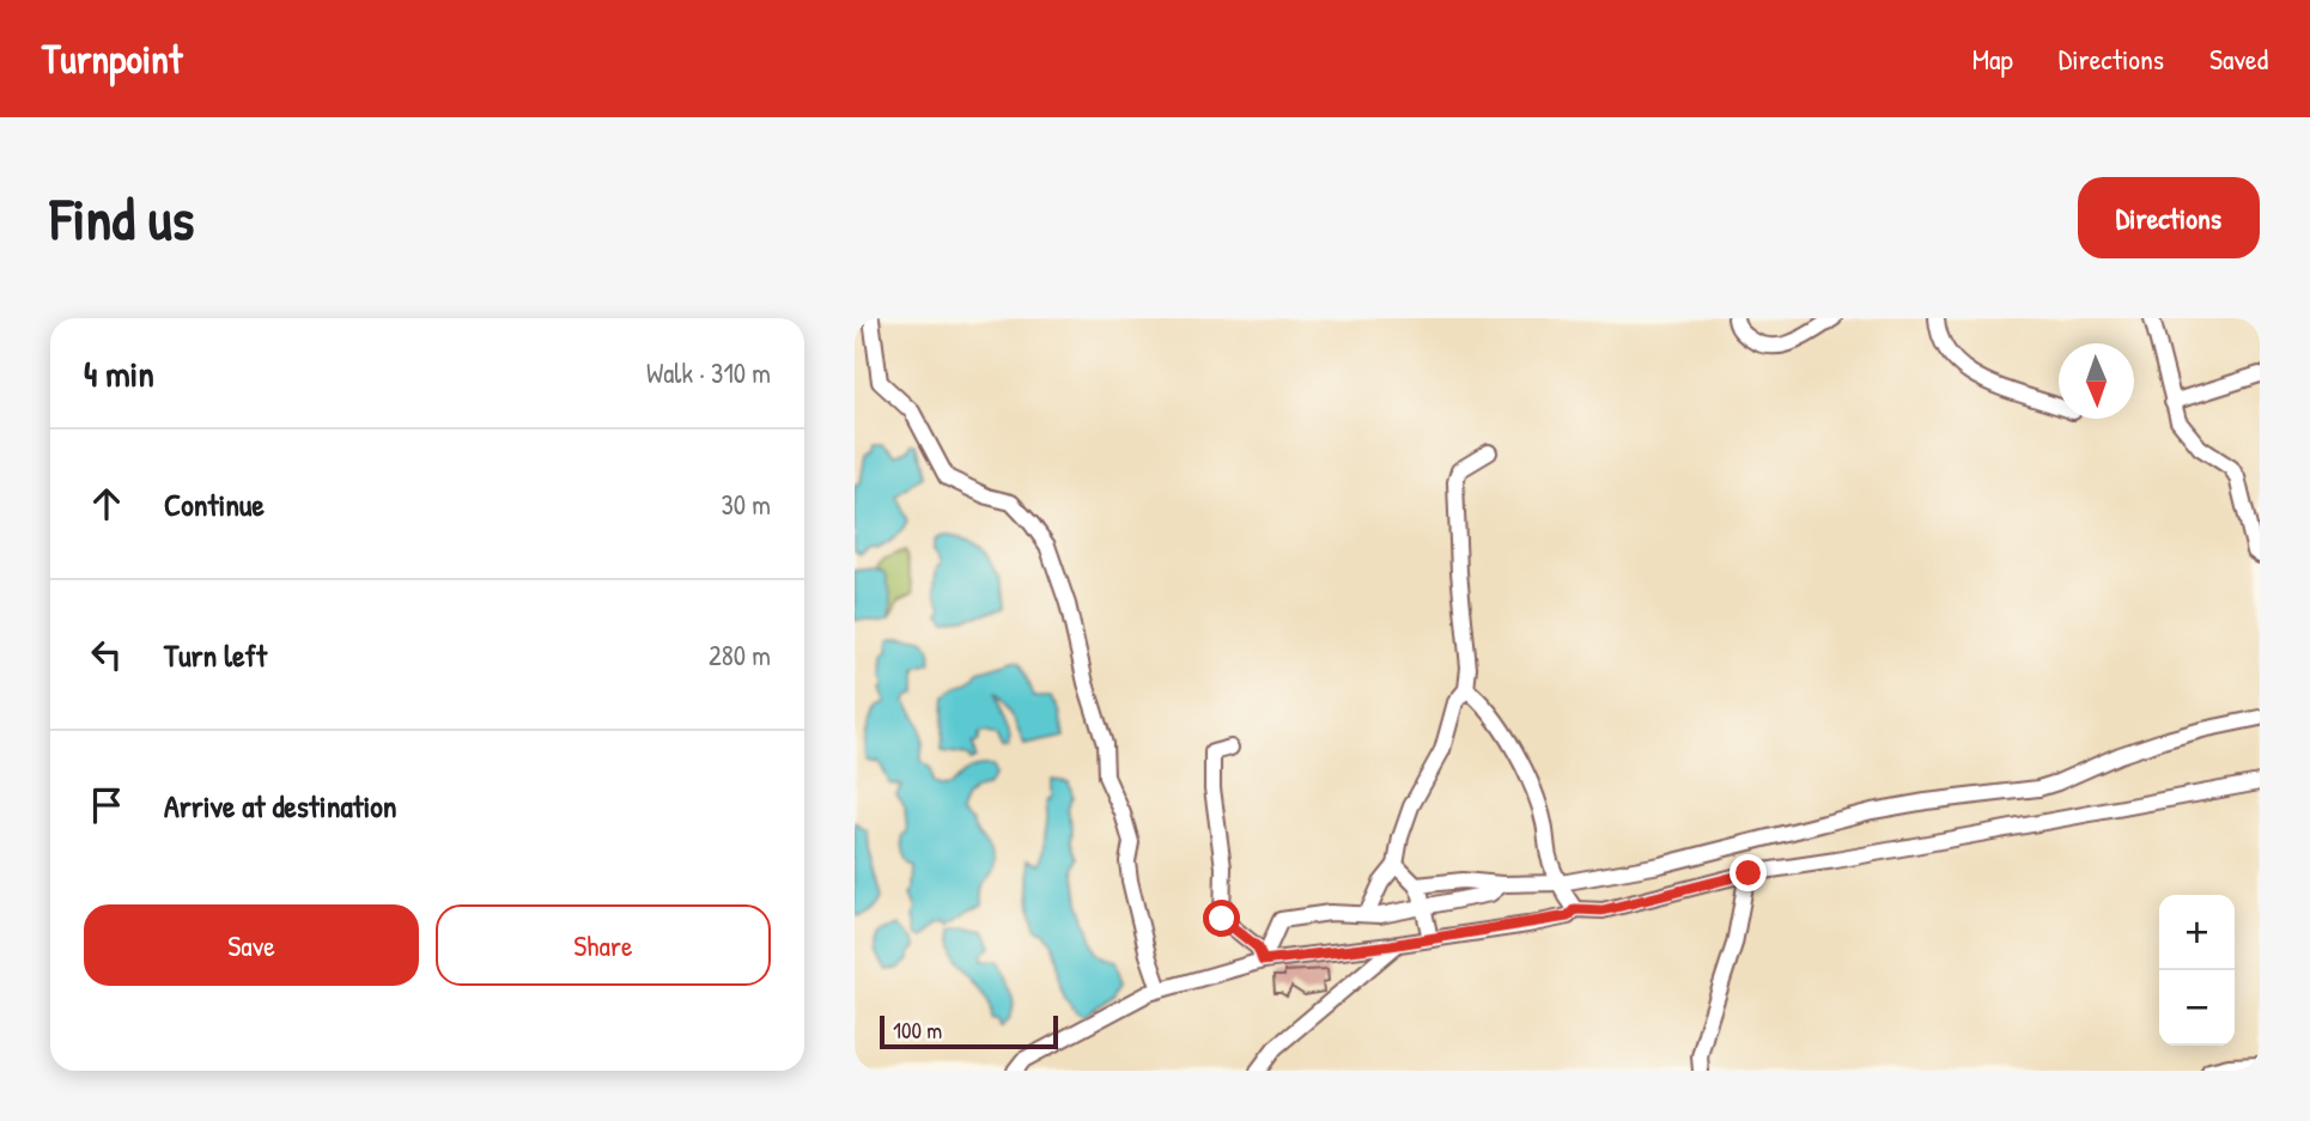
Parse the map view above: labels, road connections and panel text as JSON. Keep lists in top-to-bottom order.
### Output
{
  "scale_bar": "100 m",
  "north": "bottom",
  "page": {
    "header": "Turnpoint",
    "nav": ["Map", "Directions", "Saved"],
    "buttons": [
      "Directions",
      ["Save", "Share"]
    ],
    "title": "Find us",
    "heading": ["4 min", "Walk · 310 m"],
    "list": [
      ["Continue", "30 m"],
      ["Turn left", "280 m"],
      "Arrive at destination"
    ],
    "map_buttons": ["+", "−"],
    "scale": "100 m"
  }
}
